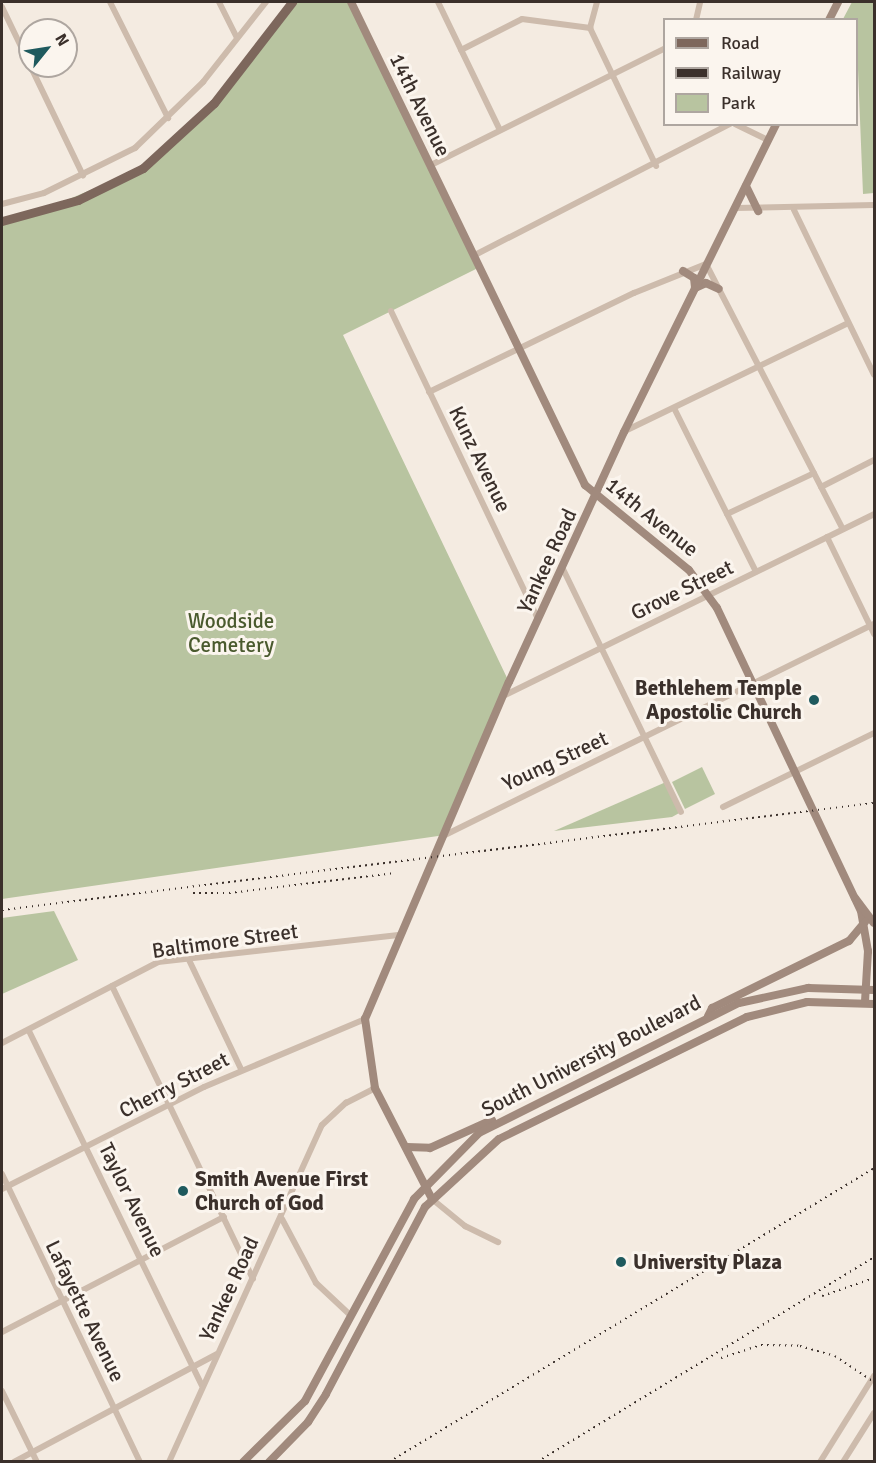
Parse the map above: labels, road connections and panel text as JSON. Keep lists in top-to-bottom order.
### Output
{
  "streets": {
    "street": [
      "14th Avenue",
      "Kunz Avenue",
      "Yankee Road",
      "Grove Street",
      "Young Street",
      "Baltimore Street",
      "South University Boulevard",
      "Cherry Street",
      "Taylor Avenue",
      "Lafayette Avenue"
    ]
  },
  "crossings": [
    ["14th Avenue", "Yankee Road"],
    ["14th Avenue", "Grove Street"],
    ["14th Avenue", "Young Street"],
    ["Kunz Avenue", "Yankee Road"],
    ["Yankee Road", "Grove Street"],
    ["Yankee Road", "Young Street"],
    ["Yankee Road", "Baltimore Street"],
    ["Yankee Road", "Cherry Street"],
    ["Yankee Road", "Taylor Avenue"],
    ["Baltimore Street", "Taylor Avenue"],
    ["Cherry Street", "Taylor Avenue"],
    ["Cherry Street", "Lafayette Avenue"]
  ],
  "parks": ["Woodside Cemetery"],
  "places": ["Bethlehem Temple Apostolic Church", "Smith Avenue First Church of God", "University Plaza"],
  "legend": ["Road", "Railway", "Park"],
  "north": "top right"
}
